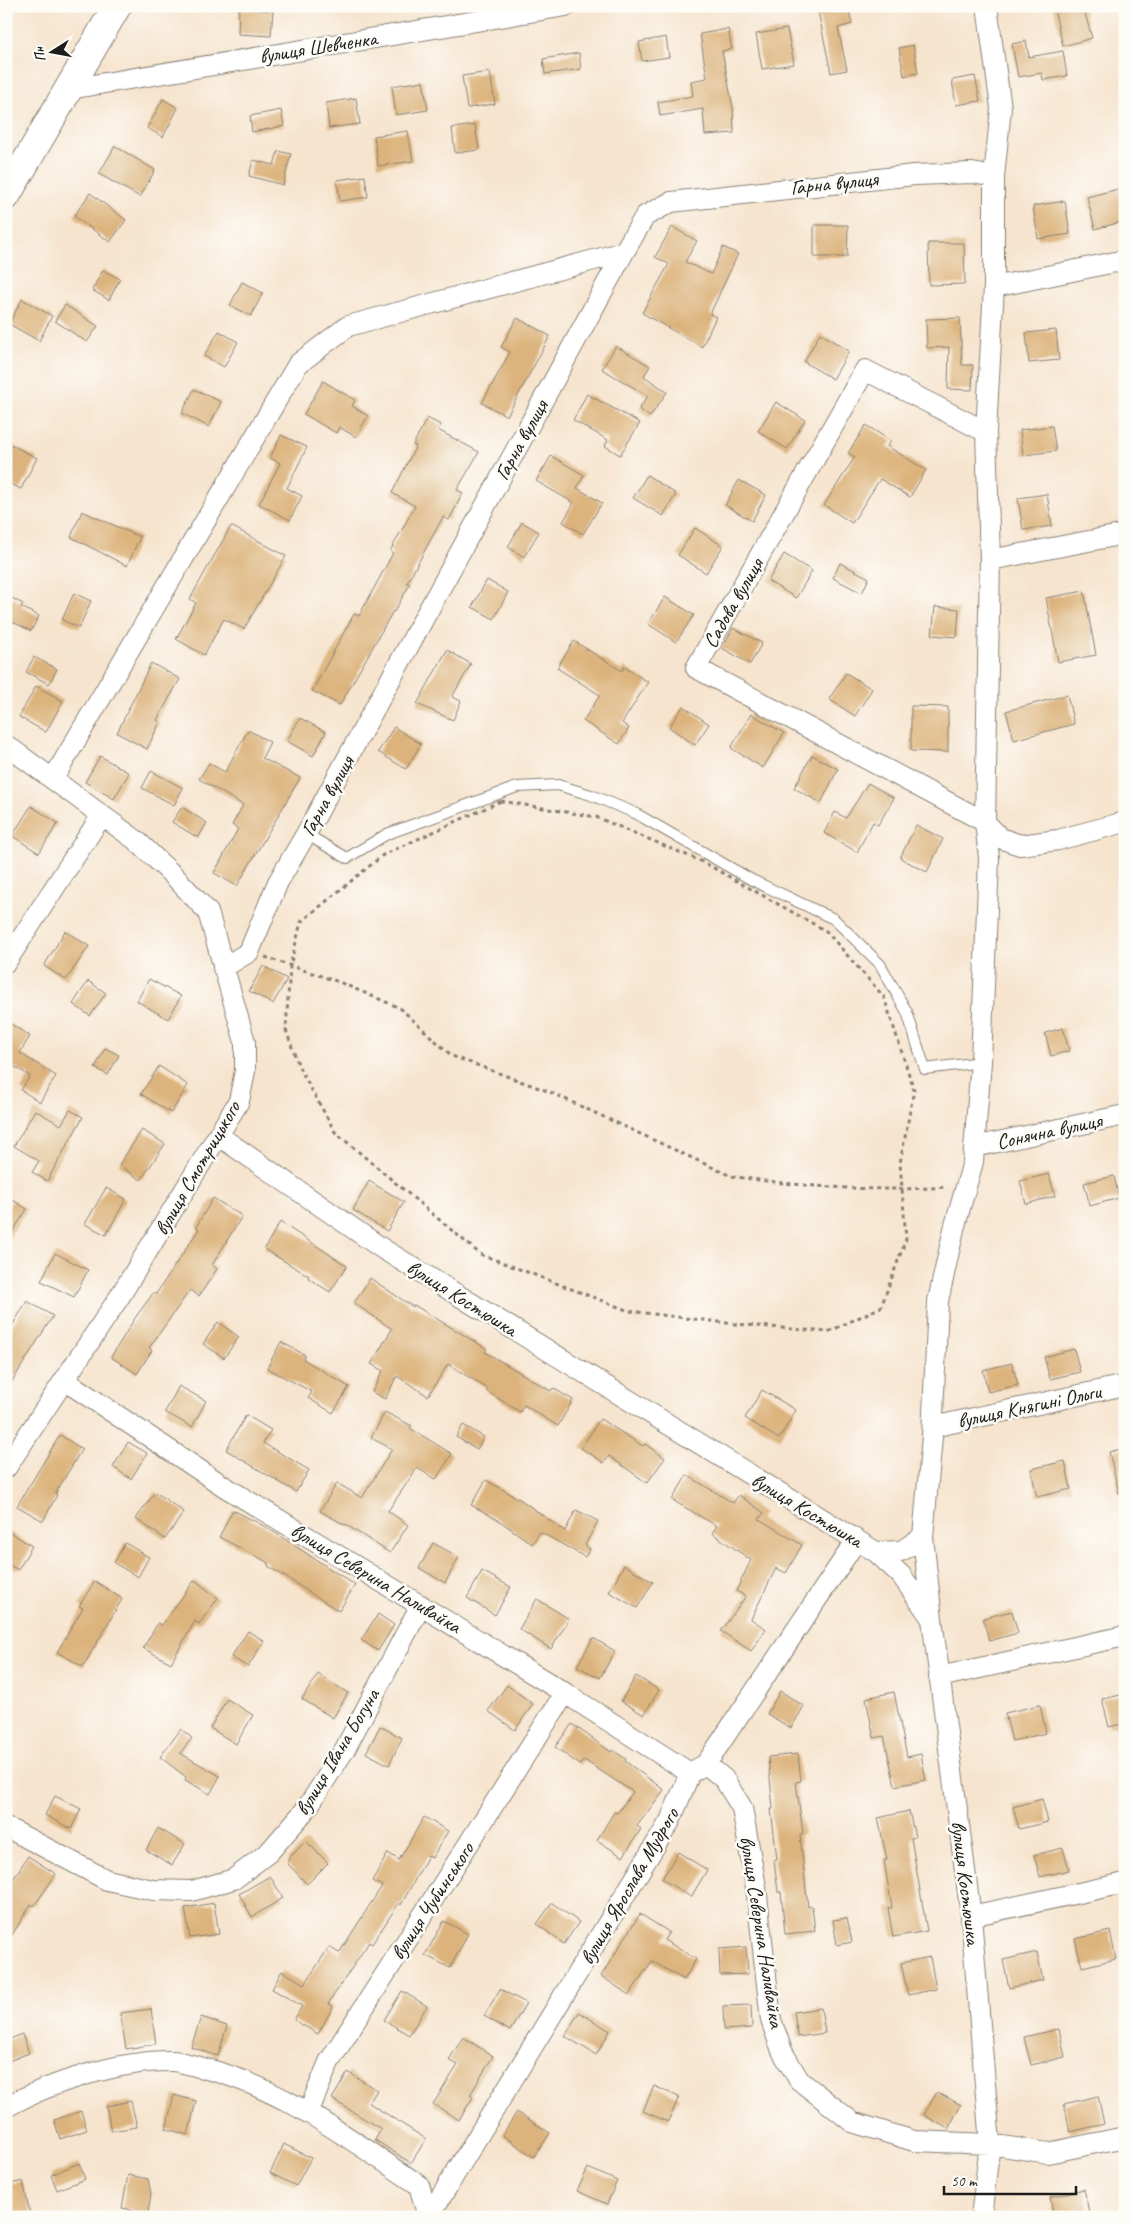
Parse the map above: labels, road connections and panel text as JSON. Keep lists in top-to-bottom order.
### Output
{
  "streets": {
    "street": [
      "вулиця Шевченка",
      "Гарна вулиця",
      "Садова вулиця",
      "Сонячна вулиця",
      "вулиця Смотрицького",
      "вулиця Костюшка",
      "вулиця Княгині Ольги",
      "вулиця Северина Наливайка",
      "вулиця Івана Богуна",
      "вулиця Ярослава Мудрого",
      "вулиця Чубинського"
    ]
  },
  "crossings": [
    ["вулиця Смотрицького", "вулиця Костюшка"],
    ["вулиця Смотрицького", "вулиця Северина Наливайка"],
    ["вулиця Костюшка", "вулиця Северина Наливайка"],
    ["вулиця Костюшка", "вулиця Ярослава Мудрого"],
    ["вулиця Северина Наливайка", "вулиця Івана Богуна"],
    ["вулиця Северина Наливайка", "вулиця Ярослава Мудрого"],
    ["вулиця Северина Наливайка", "вулиця Чубинського"]
  ],
  "scale_bar": "50 m",
  "north": "left"
}
